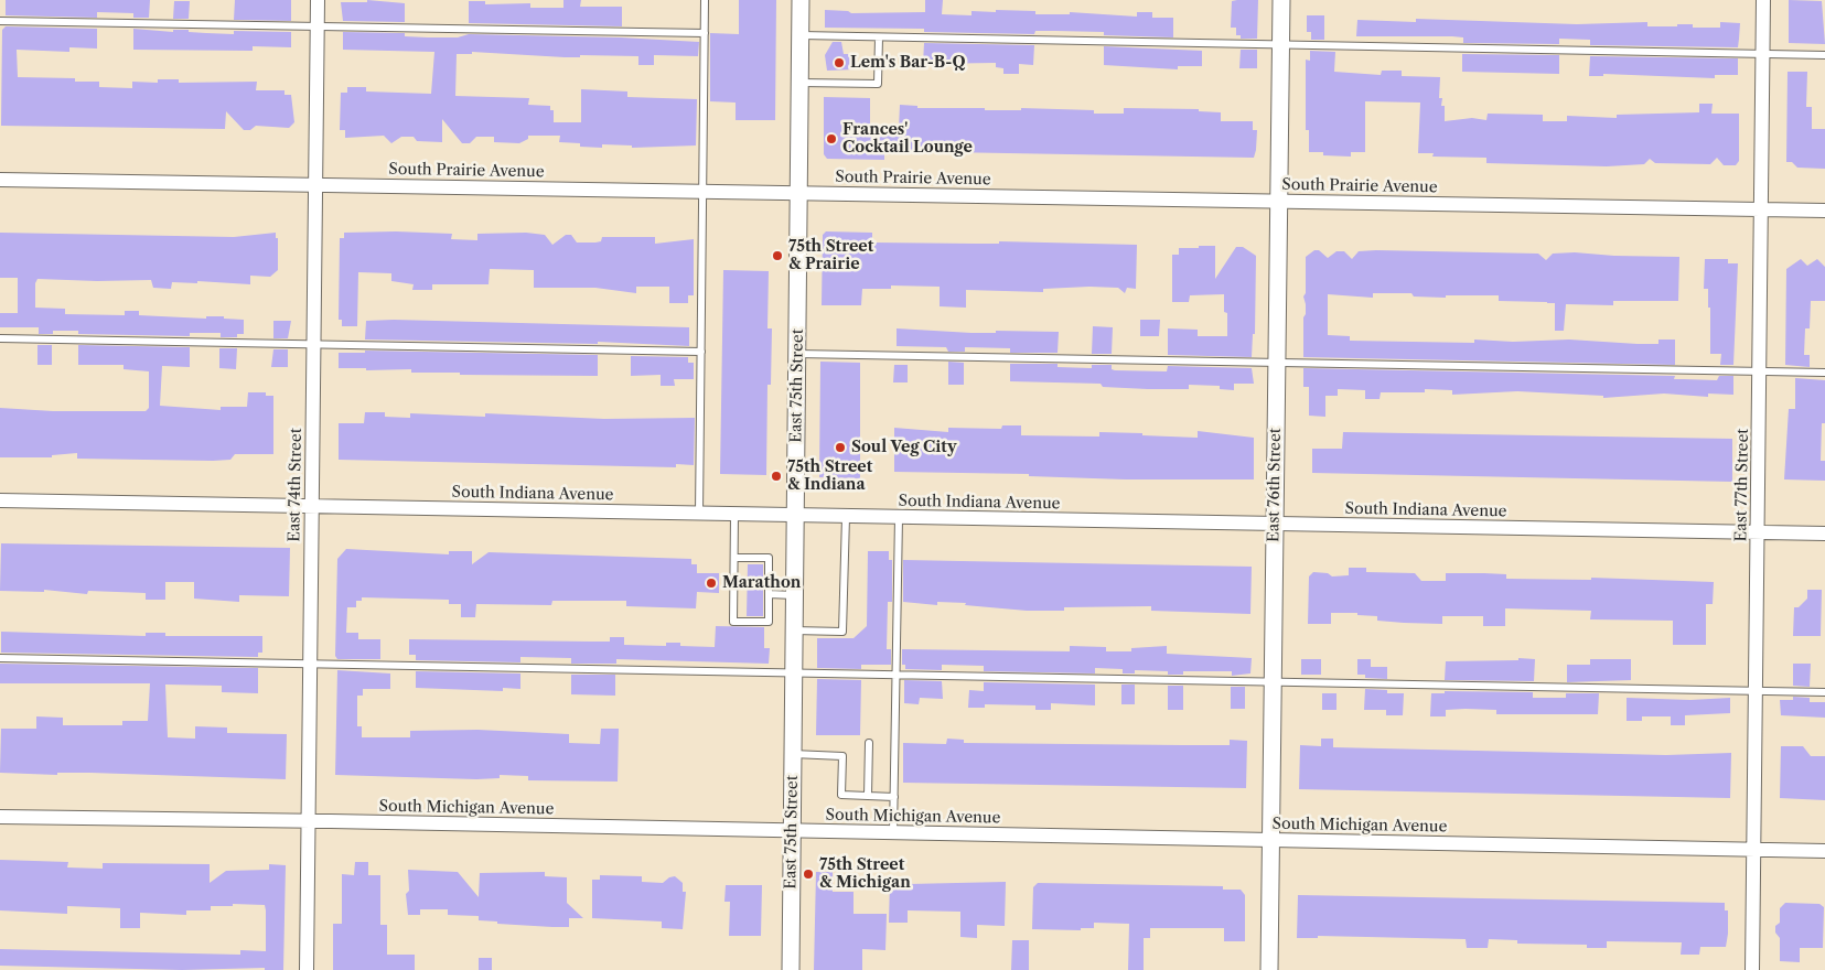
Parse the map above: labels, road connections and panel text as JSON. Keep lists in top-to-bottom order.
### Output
{
  "streets": {
    "street": [
      "South Prairie Avenue",
      "East 75th Street",
      "East 74th Street",
      "East 76th Street",
      "East 77th Street",
      "South Indiana Avenue",
      "South Michigan Avenue"
    ]
  },
  "crossings": [
    ["South Prairie Avenue", "East 75th Street"],
    ["South Prairie Avenue", "East 74th Street"],
    ["South Prairie Avenue", "East 76th Street"],
    ["South Prairie Avenue", "East 77th Street"],
    ["East 75th Street", "South Indiana Avenue"],
    ["East 75th Street", "South Michigan Avenue"],
    ["East 74th Street", "South Indiana Avenue"],
    ["East 74th Street", "South Michigan Avenue"],
    ["East 76th Street", "South Indiana Avenue"],
    ["East 76th Street", "South Michigan Avenue"],
    ["East 77th Street", "South Indiana Avenue"],
    ["East 77th Street", "South Michigan Avenue"]
  ],
  "places": [
    "Lem's Bar-B-Q",
    "Frances' Cocktail Lounge",
    "75th Street & Prairie",
    "Soul Veg City",
    "75th Street & Indiana",
    "Marathon",
    "75th Street & Michigan"
  ]
}
